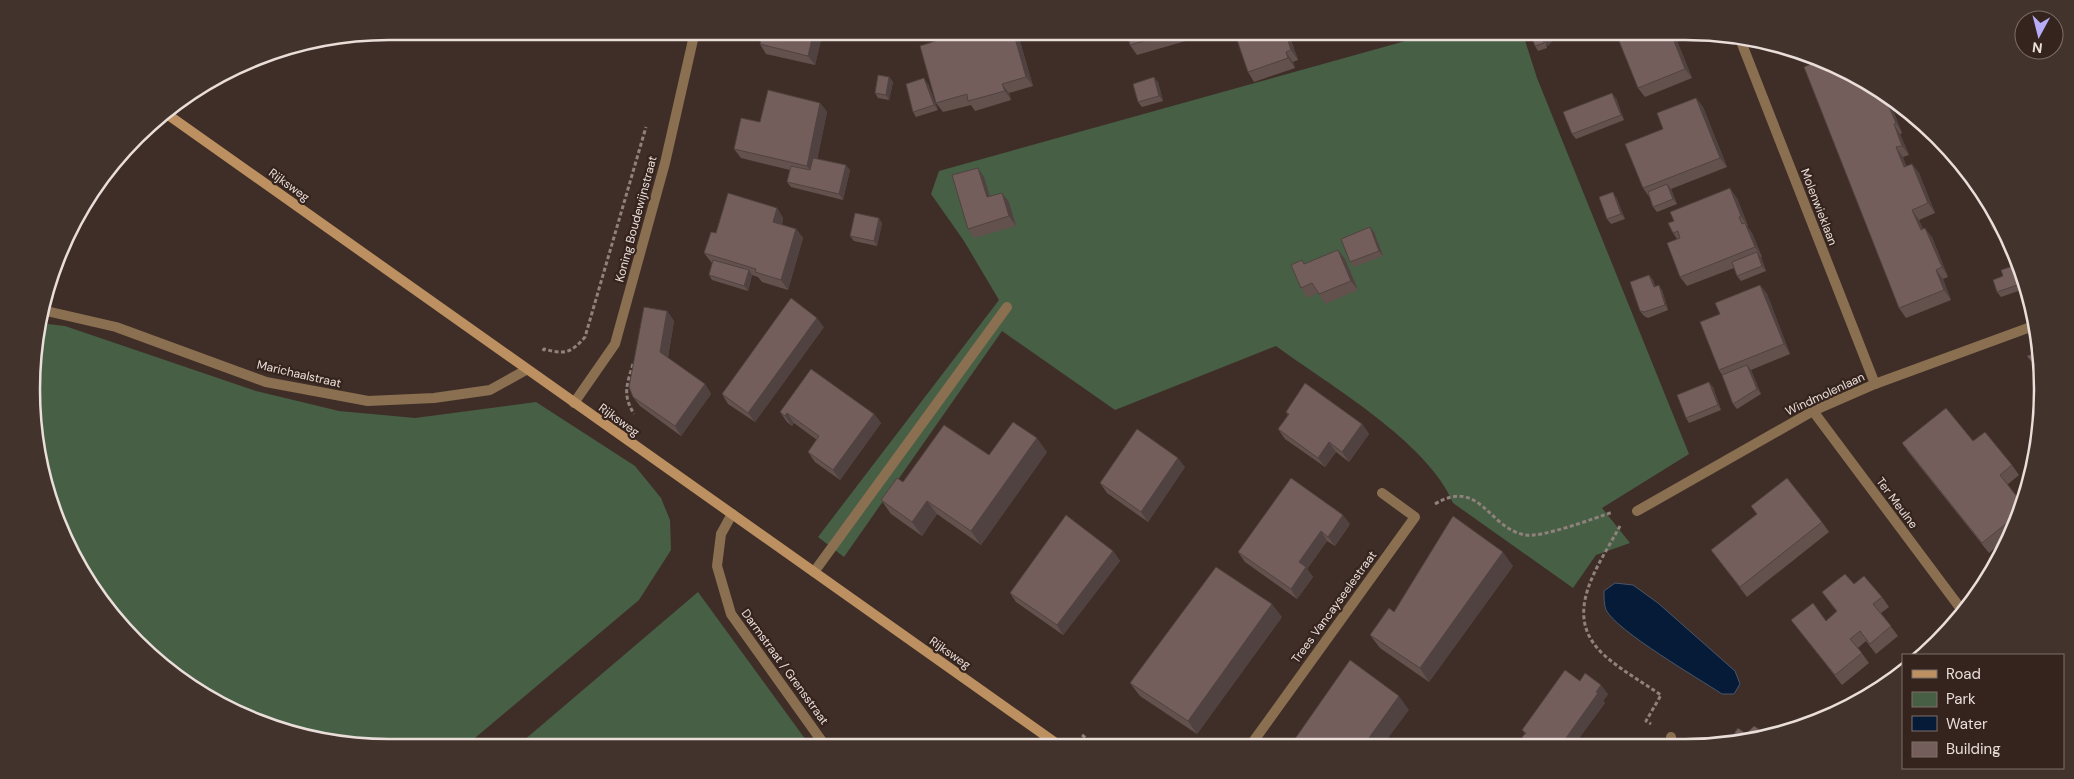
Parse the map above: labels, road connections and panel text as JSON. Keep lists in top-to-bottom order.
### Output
{
  "streets": {
    "main road": ["Rijksweg"],
    "street": [
      "Molenwieklaan",
      "Koning Boudewijnstraat",
      "Marichaalstraat",
      "Windmolenlaan",
      "Ter Meulne",
      "Trees Vancayseelestraat",
      "Darmstraat / Grensstraat"
    ]
  },
  "crossings": [
    ["Rijksweg", "Koning Boudewijnstraat"],
    ["Rijksweg", "Marichaalstraat"],
    ["Rijksweg", "Darmstraat / Grensstraat"],
    ["Molenwieklaan", "Windmolenlaan"],
    ["Windmolenlaan", "Ter Meulne"]
  ],
  "legend": [
    "Road",
    "Park",
    "Water",
    "Building"
  ],
  "north": "bottom"
}
